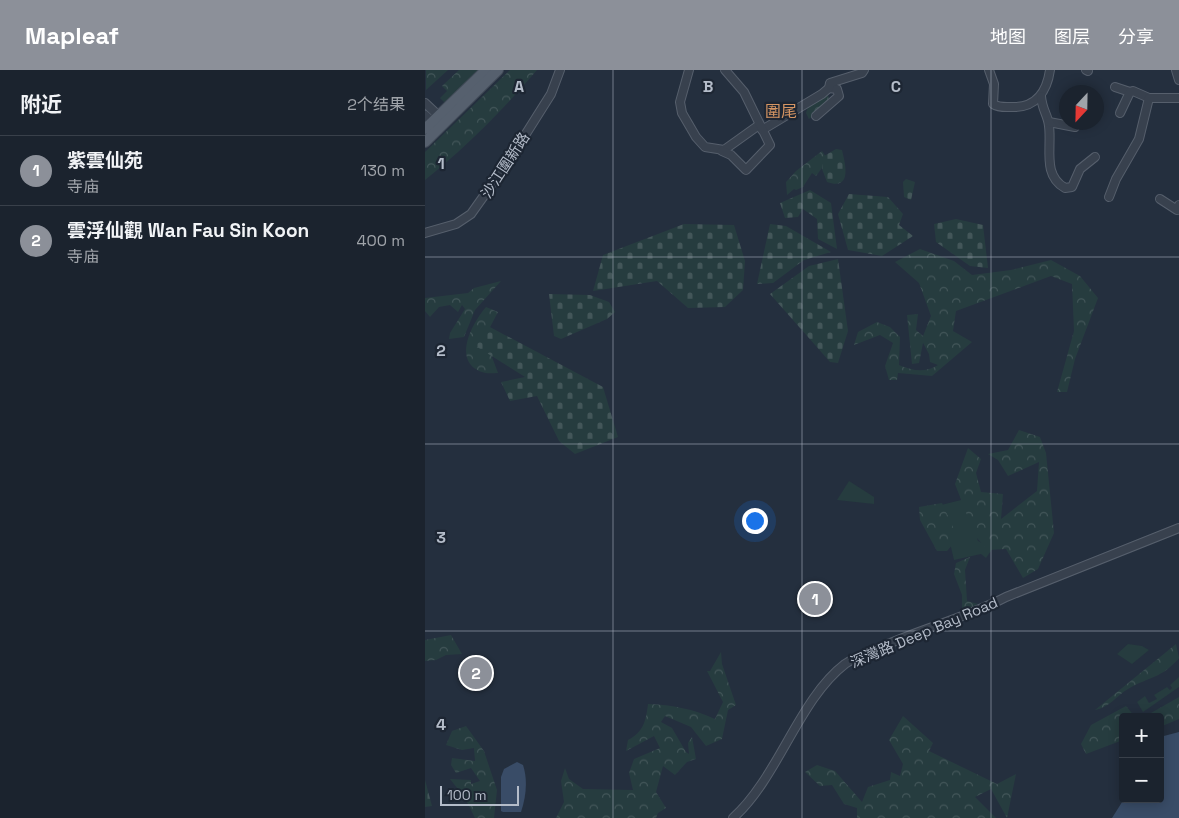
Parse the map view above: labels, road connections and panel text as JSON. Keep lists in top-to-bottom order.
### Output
{
  "streets": {
    "street": ["沙江圍新路", "深灣路 Deep Bay Road"]
  },
  "districts": ["圍尾"],
  "scale_bar": "100 m",
  "north": "bottom",
  "page": {
    "header": "Mapleaf",
    "nav": ["地图", "图层", "分享"],
    "heading": ["附近", "2个结果"],
    "list": [
      {
        "mark": "1",
        "name": "紫雲仙苑",
        "note": "寺庙",
        "value": "130 m"
      },
      {
        "mark": "2",
        "name": "雲浮仙觀 Wan Fau Sin Koon",
        "note": "寺庙",
        "value": "400 m"
      }
    ],
    "pins": ["1", "2"],
    "map_buttons": ["+", "−"],
    "scale": "100 m"
  },
  "grid": {
    "columns": ["A", "B", "C"],
    "rows": [
      "1",
      "2",
      "3",
      "4"
    ]
  }
}
